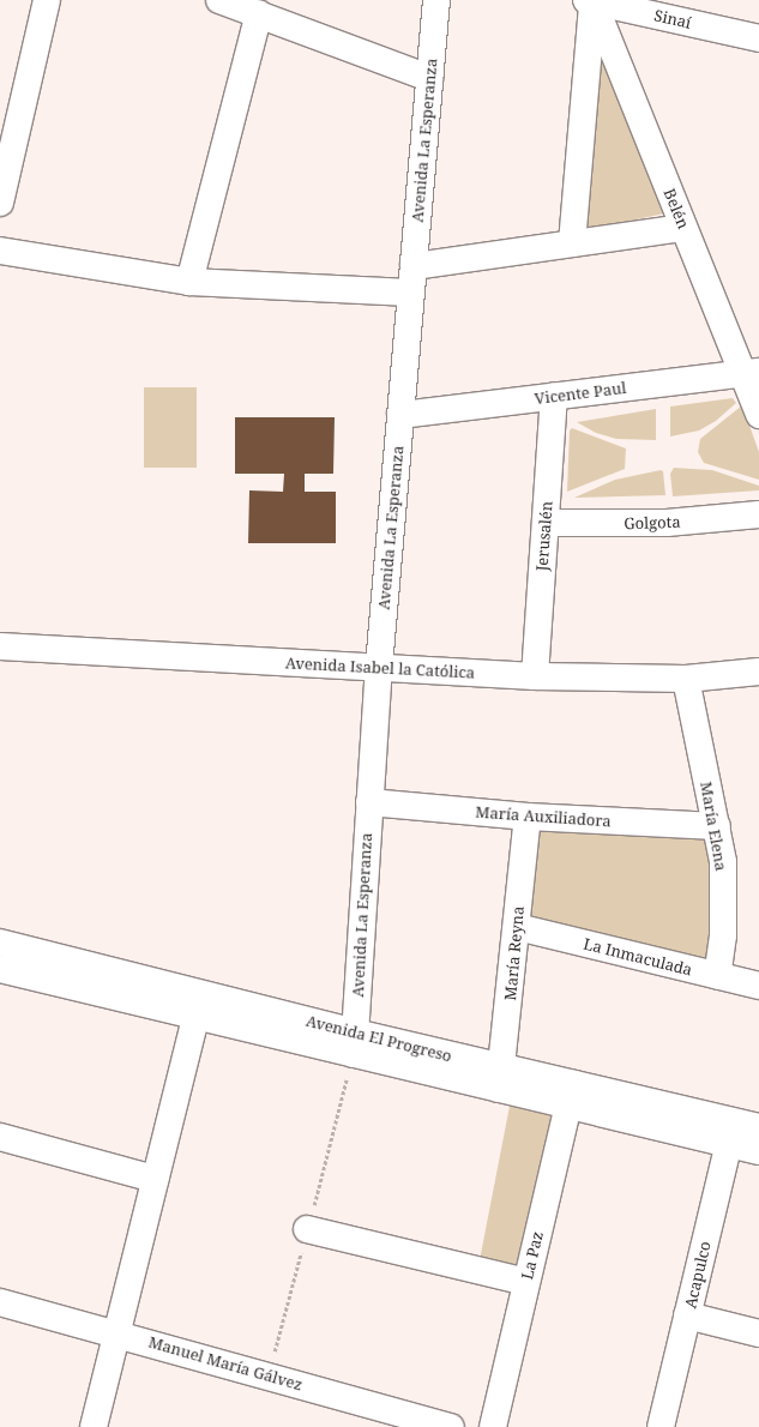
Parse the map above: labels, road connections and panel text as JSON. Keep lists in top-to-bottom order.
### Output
{
  "streets": {
    "street": [
      "Sinaí",
      "Avenida La Esperanza",
      "Belén",
      "Vicente Paul",
      "Golgota",
      "Jerusalén",
      "Avenida Isabel la Católica",
      "María Auxiliadora",
      "María Elena",
      "María Reyna",
      "La Inmaculada",
      "Avenida El Progreso",
      "La Paz",
      "Acapulco",
      "Manuel María Gálvez"
    ]
  },
  "crossings": [
    ["Sinaí", "Belén"],
    ["Avenida La Esperanza", "Vicente Paul"],
    ["Avenida La Esperanza", "Avenida Isabel la Católica"],
    ["Avenida La Esperanza", "María Auxiliadora"],
    ["Avenida La Esperanza", "Avenida El Progreso"],
    ["Belén", "Vicente Paul"],
    ["Vicente Paul", "Jerusalén"],
    ["Golgota", "Jerusalén"],
    ["Jerusalén", "Avenida Isabel la Católica"],
    ["Avenida Isabel la Católica", "María Elena"],
    ["María Auxiliadora", "María Elena"],
    ["María Auxiliadora", "María Reyna"],
    ["María Elena", "La Inmaculada"],
    ["María Reyna", "La Inmaculada"],
    ["María Reyna", "Avenida El Progreso"],
    ["Avenida El Progreso", "La Paz"],
    ["Avenida El Progreso", "Acapulco"]
  ]
}
